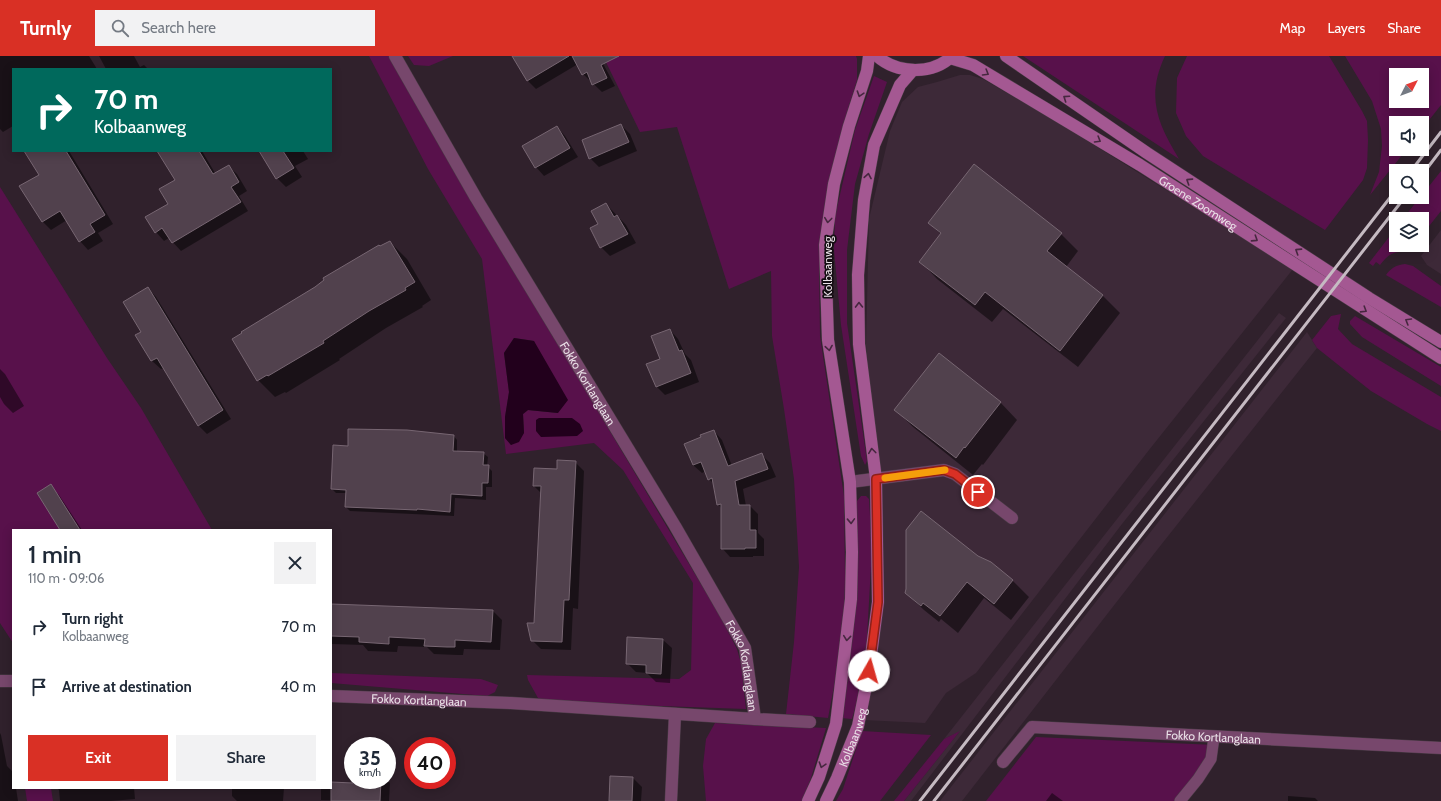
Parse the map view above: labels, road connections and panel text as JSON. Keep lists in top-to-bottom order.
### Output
{
  "streets": {
    "street": ["Groene Zoomweg", "Kolbaanweg", "Fokko Kortlanglaan"]
  },
  "north": "top right",
  "page": {
    "header": "Turnly",
    "search": "Search here",
    "nav": ["Map", "Layers", "Share"],
    "turn": ["70 m", "Kolbaanweg"],
    "heading": ["1 min", "110 m · 09:06"],
    "list": [
      {
        "name": "Turn right",
        "note": "Kolbaanweg",
        "value": "70 m"
      },
      {
        "name": "Arrive at destination",
        "value": "40 m"
      }
    ],
    "buttons": ["Exit", "Share"],
    "speed": "35 km/h",
    "limit": "40"
  }
}
